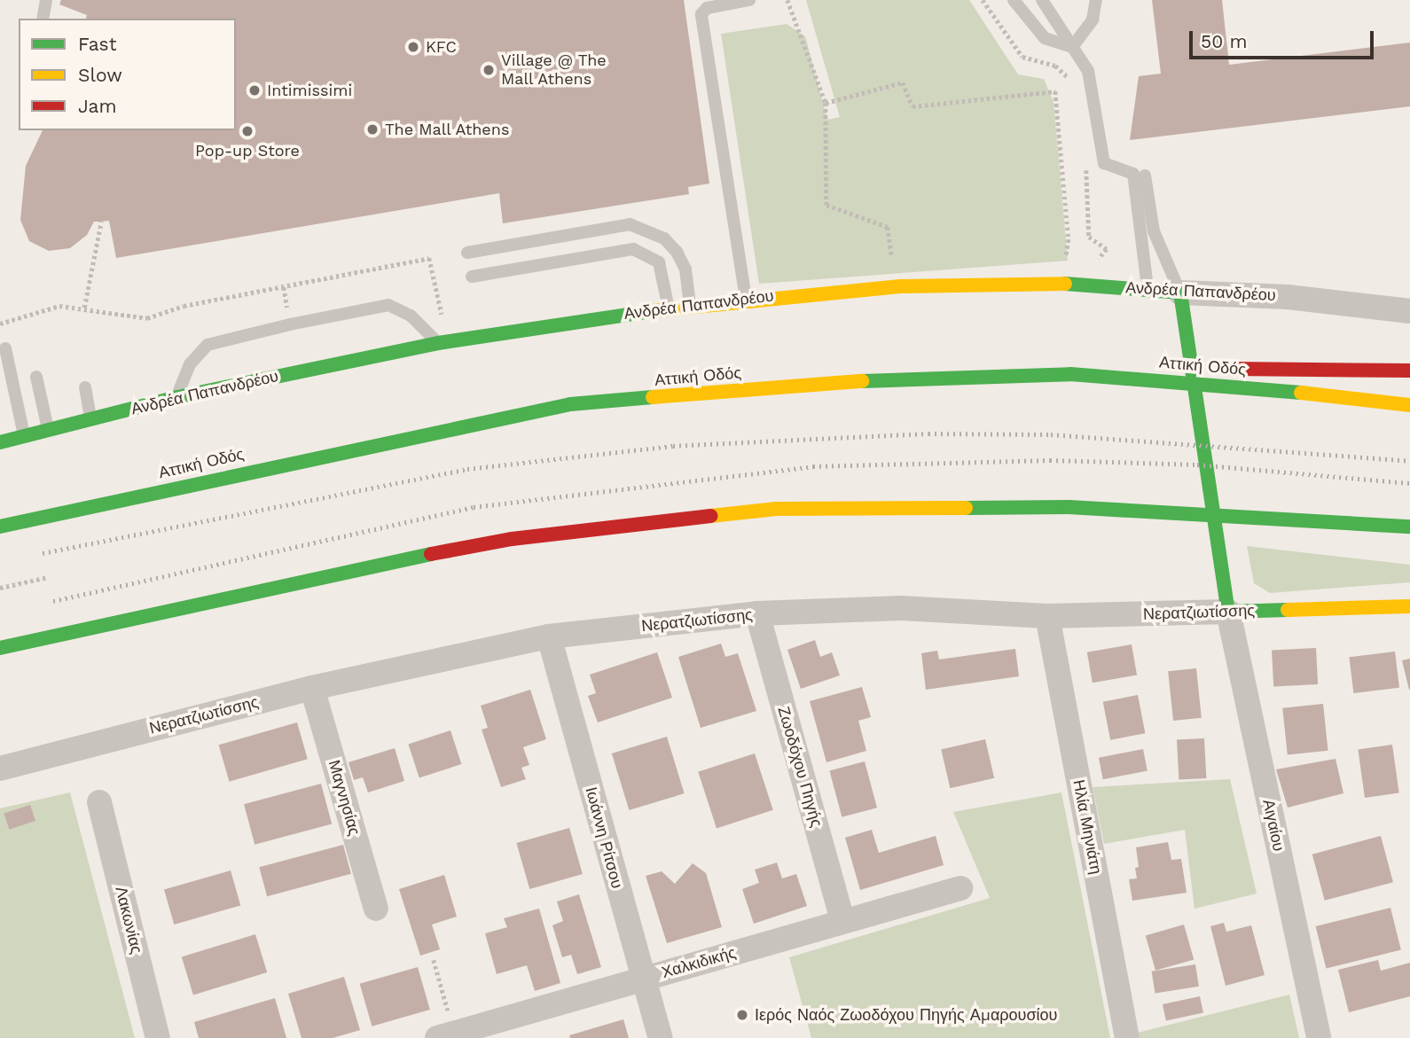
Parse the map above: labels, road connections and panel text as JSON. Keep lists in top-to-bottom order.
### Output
{
  "streets": {
    "main road": ["Ανδρέα Παπανδρέου", "Αττική Οδός", "Νερατζιωτίσσης"],
    "street": [
      "Ζωοδόχου Πηγής",
      "Μαγνησίας",
      "Αιγαίου",
      "Ηλία Μηνιάτη",
      "Ιωάννη Ρίτσου",
      "Λακωνίας",
      "Χαλκιδικής"
    ]
  },
  "crossings": [
    ["Νερατζιωτίσσης", "Ζωοδόχου Πηγής"],
    ["Νερατζιωτίσσης", "Μαγνησίας"],
    ["Νερατζιωτίσσης", "Αιγαίου"],
    ["Νερατζιωτίσσης", "Ηλία Μηνιάτη"],
    ["Νερατζιωτίσσης", "Ιωάννη Ρίτσου"],
    ["Ζωοδόχου Πηγής", "Χαλκιδικής"],
    ["Ιωάννη Ρίτσου", "Χαλκιδικής"]
  ],
  "places": [
    "KFC",
    "Village @ The Mall Athens",
    "Intimissimi",
    "The Mall Athens",
    "Pop-up Store",
    "Ιερός Ναός Ζωοδόχου Πηγής Αμαρουσίου"
  ],
  "legend": ["Fast", "Slow", "Jam"],
  "scale_bar": "50 m"
}
